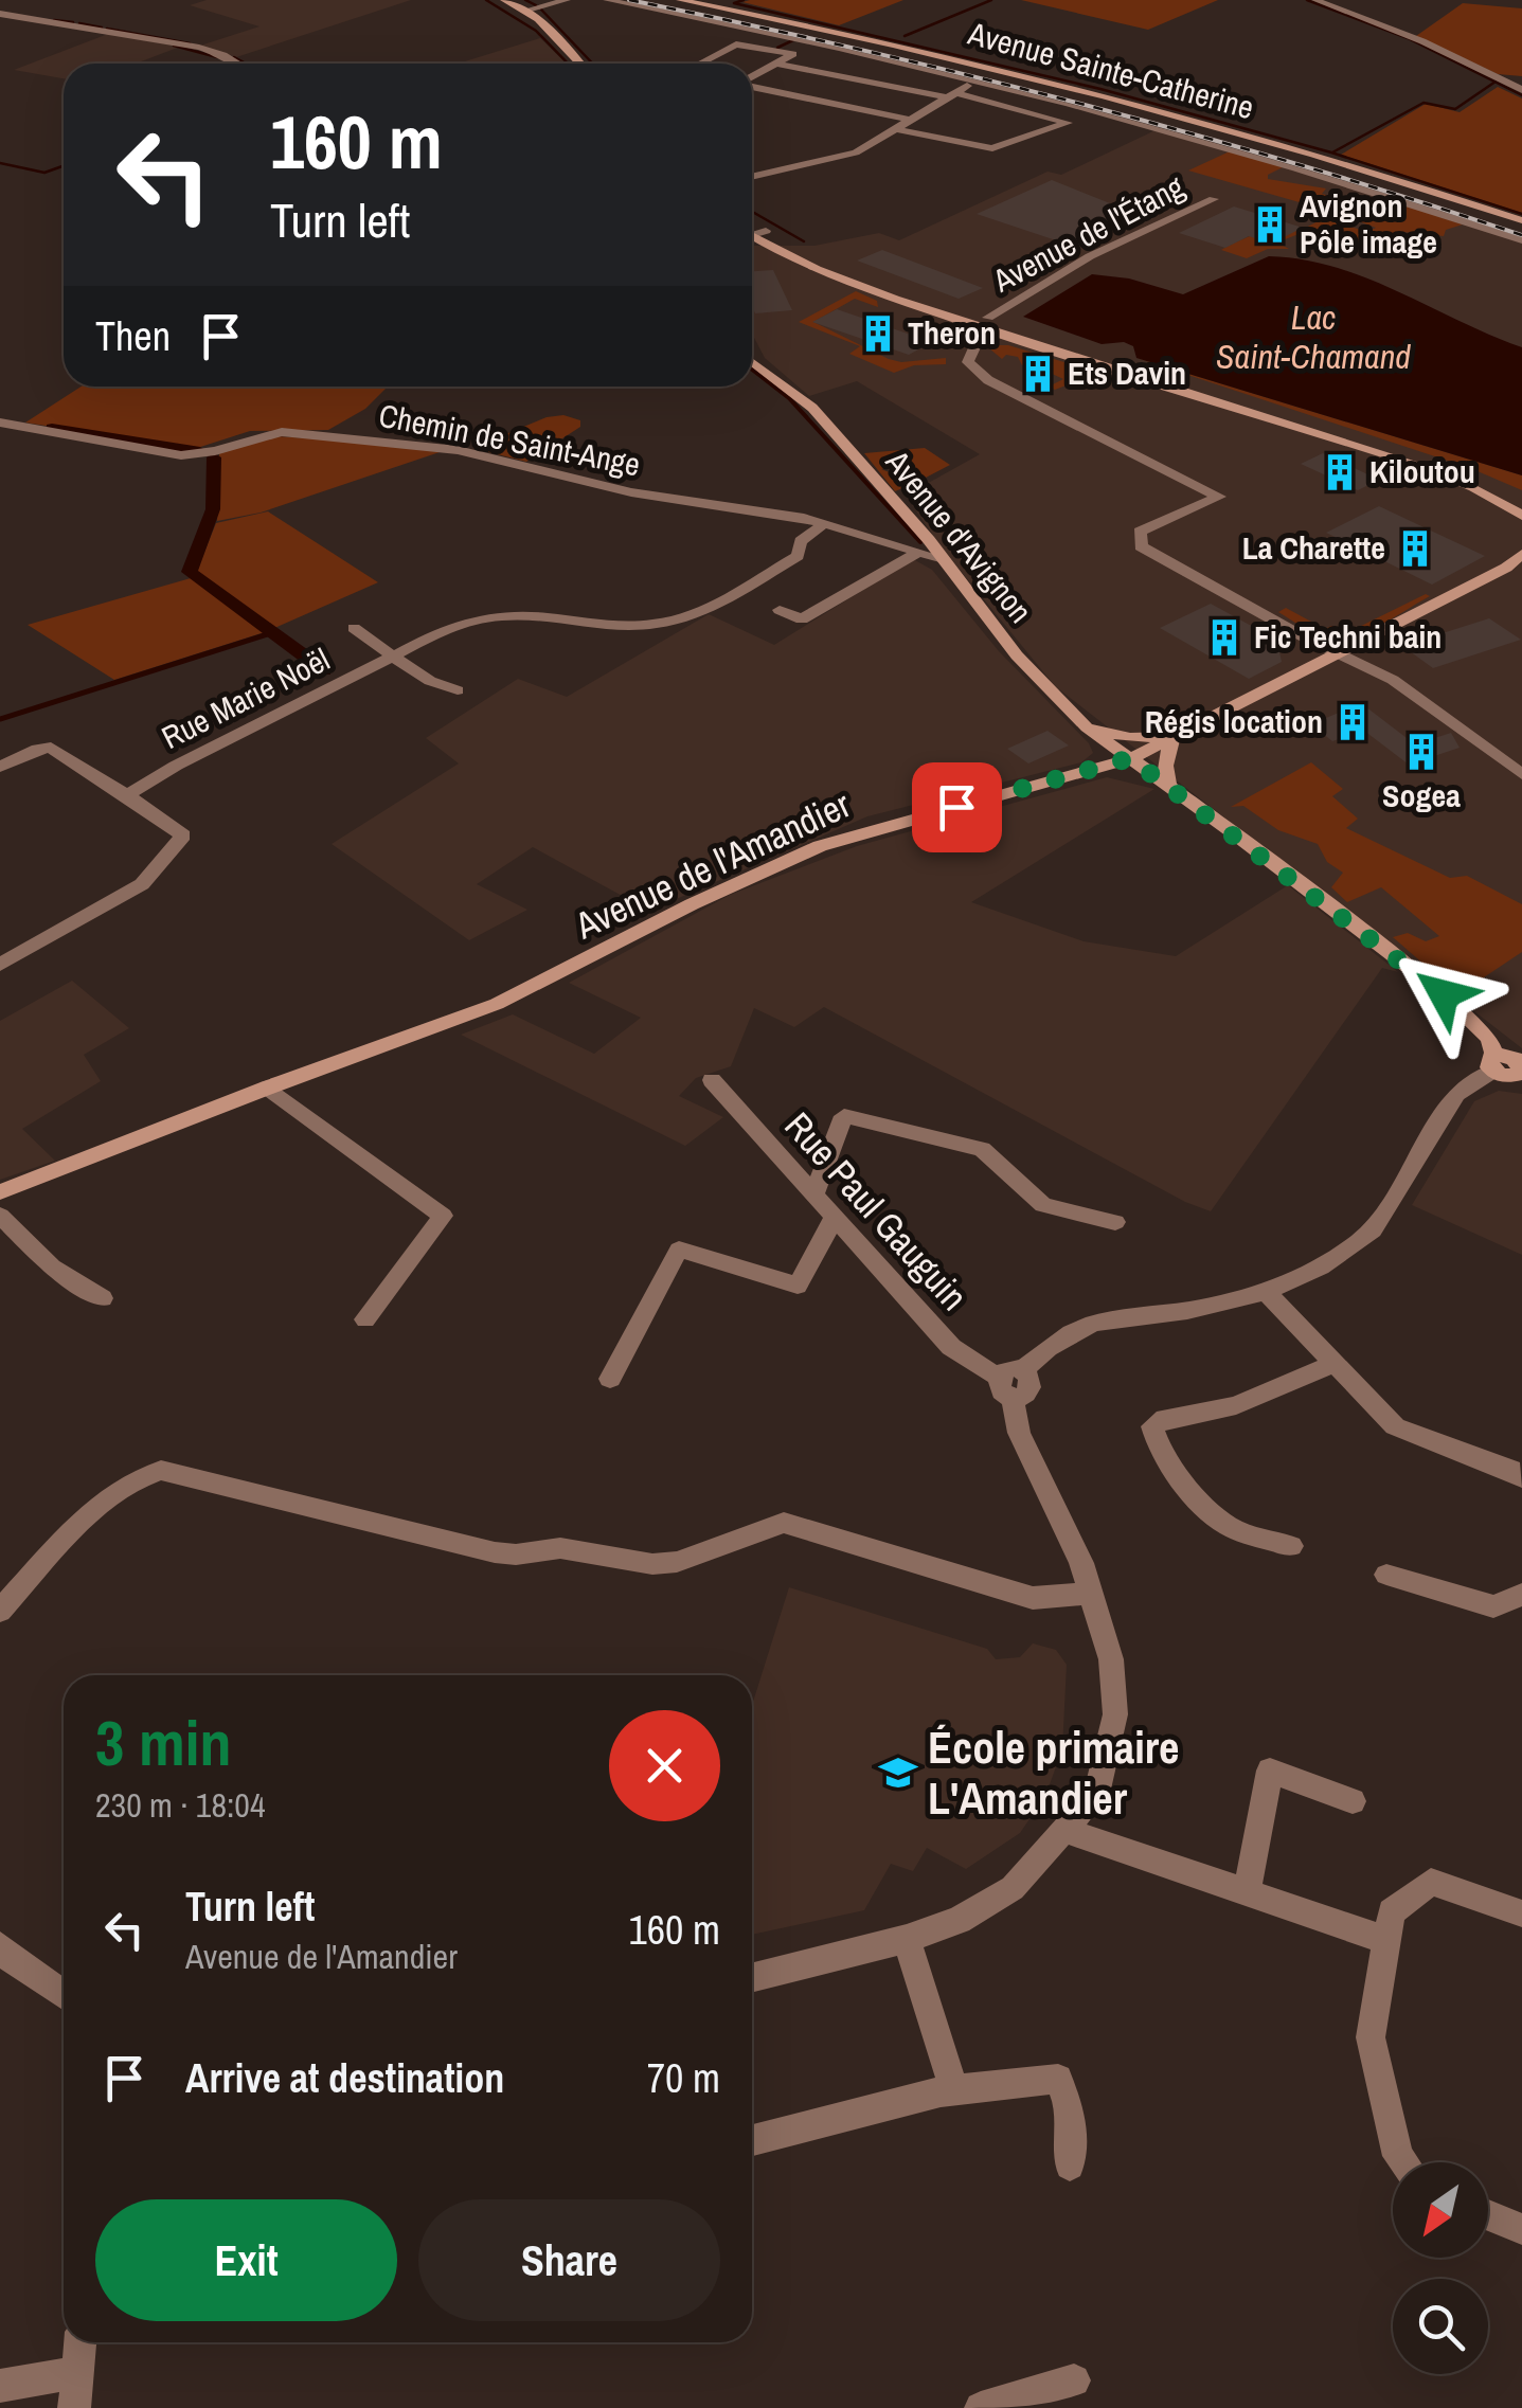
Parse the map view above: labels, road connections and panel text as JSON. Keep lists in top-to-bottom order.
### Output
{
  "streets": {
    "main road": ["Avenue Sainte-Catherine", "Avenue d'Avignon", "Avenue de l'Amandier"],
    "street": [
      "Avenue de l'Étang",
      "Chemin de Saint-Ange",
      "Rue Marie Noël",
      "Rue Paul Gauguin"
    ]
  },
  "crossings": [
    ["Chemin de Saint-Ange", "Avenue d'Avignon"],
    ["Chemin de Saint-Ange", "Rue Marie Noël"],
    ["Avenue d'Avignon", "Avenue de l'Amandier"]
  ],
  "water": ["Lac Saint-Chamand"],
  "places": {
    "building": [
      "Avignon Pôle image",
      "Theron",
      "Ets Davin",
      "Kiloutou",
      "La Charette",
      "Fic Techni bain",
      "Régis location",
      "Sogea"
    ],
    "school or university": ["École primaire L'Amandier"]
  },
  "north": "bottom left",
  "page": {
    "turn": ["160 m", "Turn left"],
    "then": "Then",
    "heading": ["3 min", "230 m · 18:04"],
    "list": [
      {
        "name": "Turn left",
        "note": "Avenue de l'Amandier",
        "value": "160 m"
      },
      {
        "name": "Arrive at destination",
        "value": "70 m"
      }
    ],
    "buttons": ["Exit", "Share"]
  }
}
